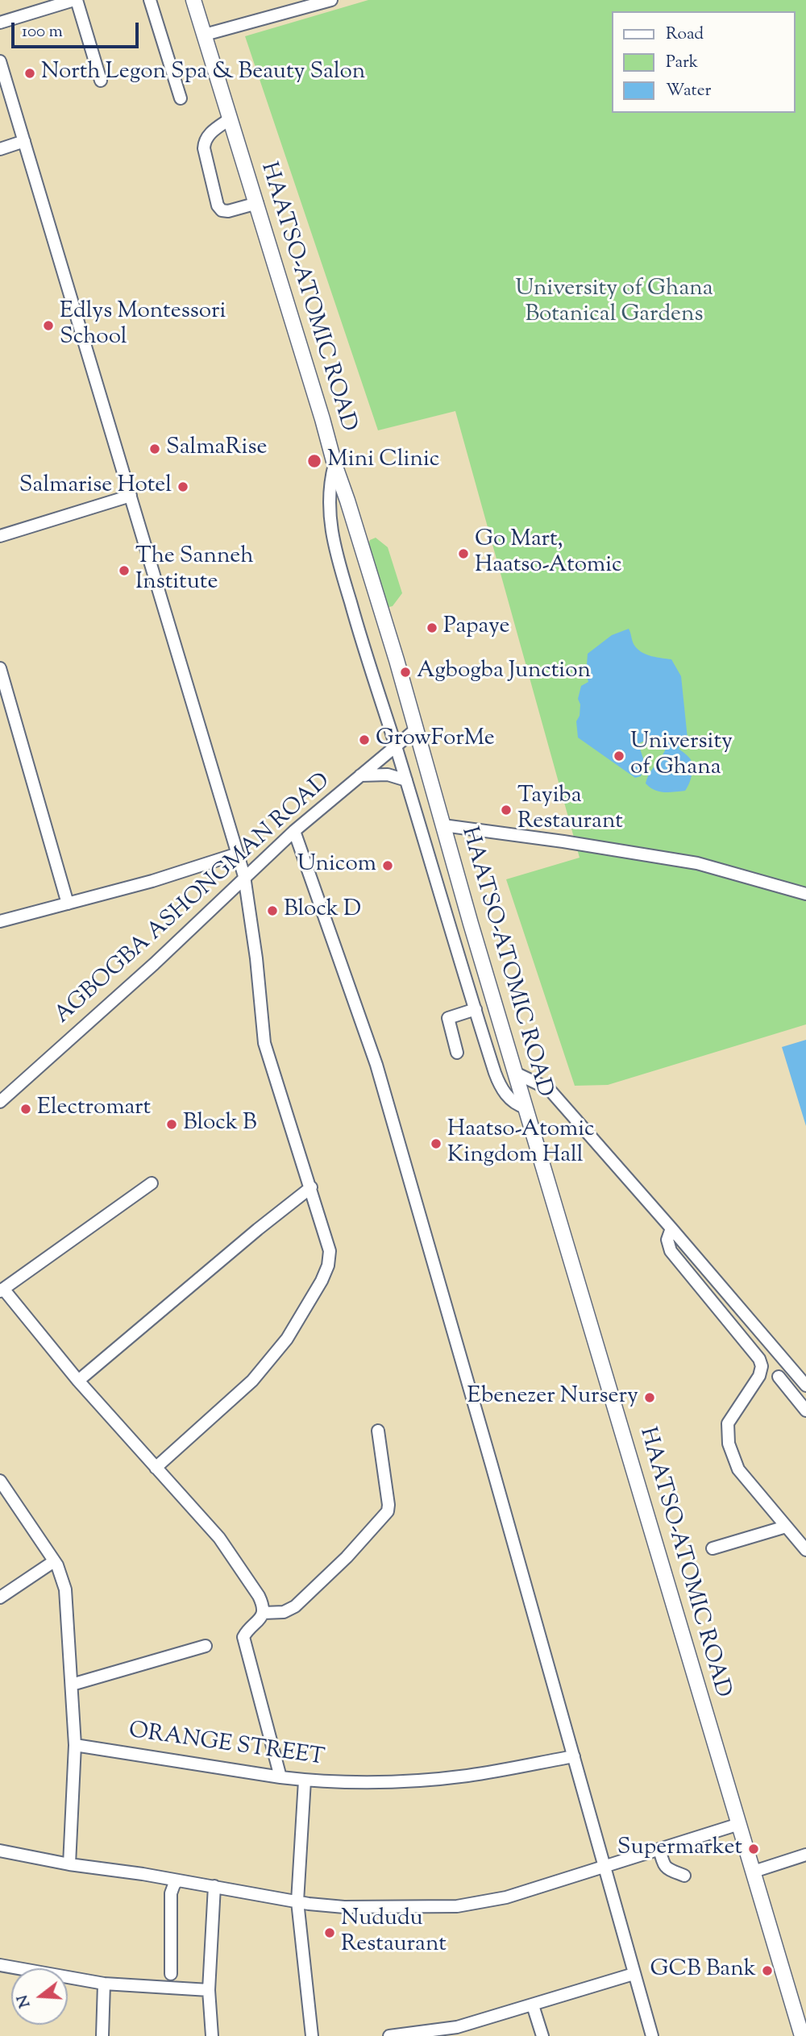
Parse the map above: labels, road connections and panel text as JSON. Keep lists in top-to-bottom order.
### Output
{
  "streets": {
    "main road": ["HAATSO-ATOMIC ROAD"],
    "street": ["AGBOGBA ASHONGMAN ROAD", "ORANGE STREET"]
  },
  "crossings": [
    ["HAATSO-ATOMIC ROAD", "AGBOGBA ASHONGMAN ROAD"]
  ],
  "parks": ["University of Ghana Botanical Gardens"],
  "places": [
    "North Legon Spa & Beauty Salon",
    "Edlys Montessori School",
    "SalmaRise",
    "Mini Clinic",
    "Salmarise Hotel",
    "Go Mart, Haatso-Atomic",
    "The Sanneh Institute",
    "Papaye",
    "Agbogba Junction",
    "GrowForMe",
    "University of Ghana",
    "Tayiba Restaurant",
    "Unicom",
    "Block D",
    "Electromart",
    "Block B",
    "Haatso-Atomic Kingdom Hall",
    "Ebenezer Nursery",
    "Supermarket",
    "Nududu Restaurant",
    "GCB Bank"
  ],
  "legend": ["Road", "Park", "Water"],
  "scale_bar": "100 m",
  "north": "left"
}
